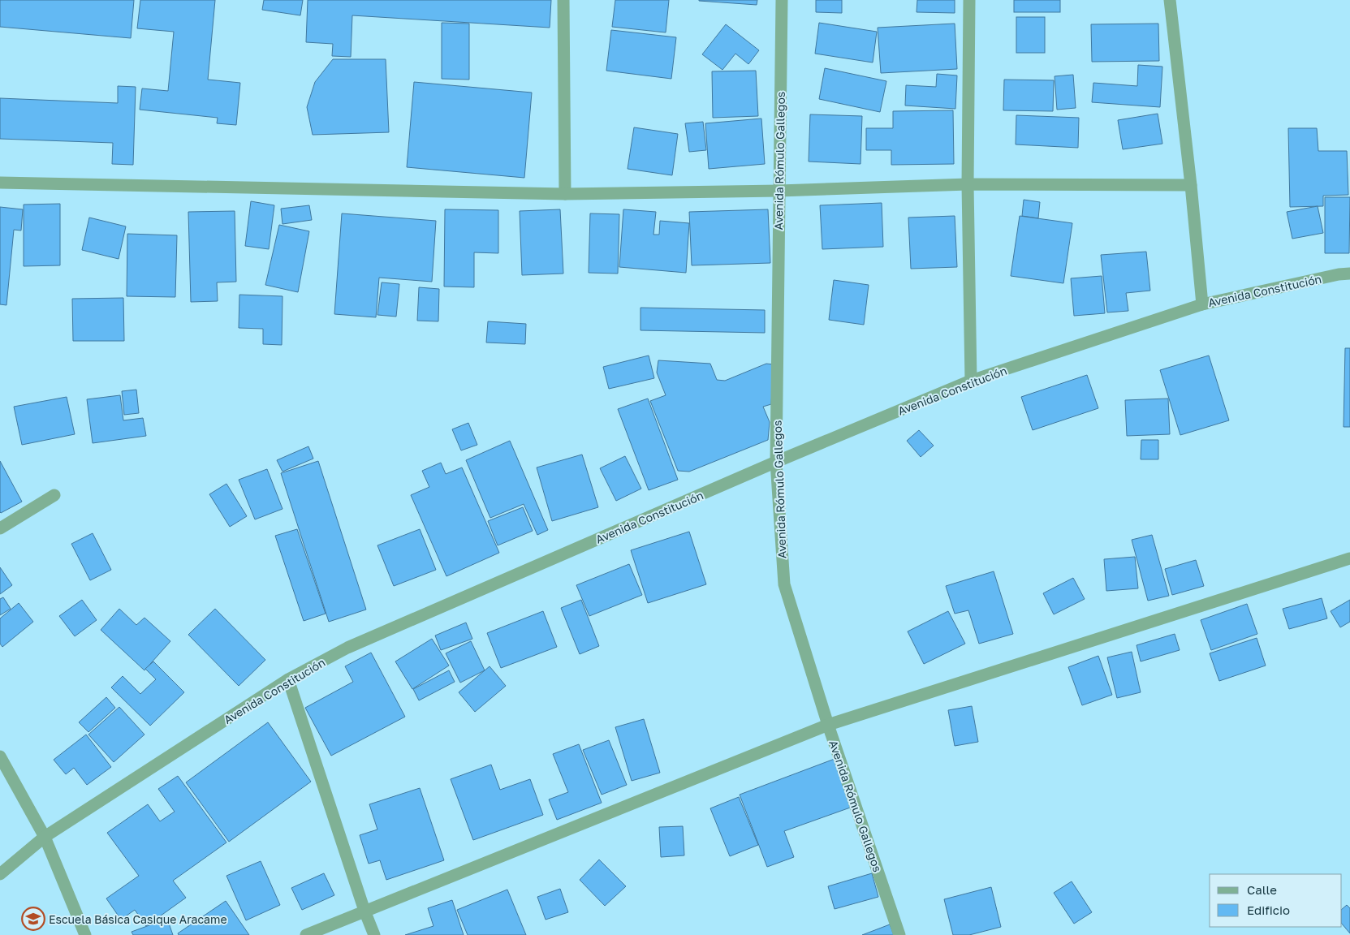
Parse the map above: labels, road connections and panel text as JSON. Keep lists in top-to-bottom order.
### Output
{
  "streets": {
    "street": ["Avenida Rómulo Gallegos", "Avenida Constitución"]
  },
  "crossings": [
    ["Avenida Rómulo Gallegos", "Avenida Constitución"]
  ],
  "places": {
    "school or university": ["Escuela Básica Casique Aracame"]
  },
  "legend": ["Calle", "Edificio"]
}
